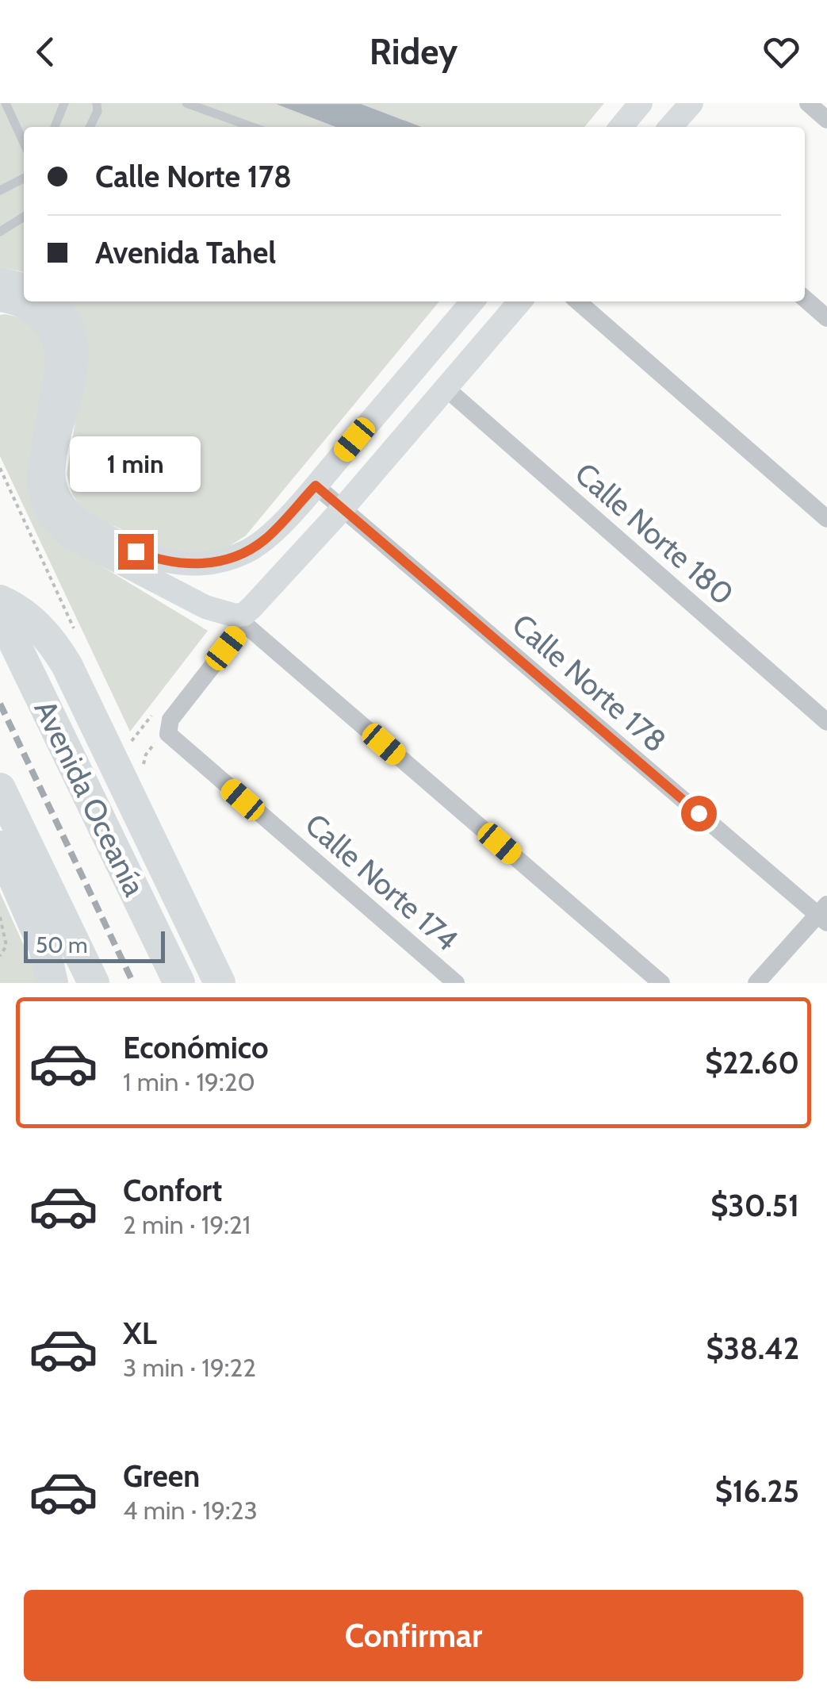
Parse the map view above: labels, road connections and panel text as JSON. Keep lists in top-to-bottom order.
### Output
{
  "streets": {
    "highway": ["Avenida Oceanía"],
    "street": ["Calle Norte 180", "Calle Norte 178", "Calle Norte 174"]
  },
  "scale_bar": "50 m",
  "page": {
    "header": "Ridey",
    "banner": ["Calle Norte 178", "Avenida Tahel"],
    "bubble": "1 min",
    "scale": "50 m",
    "list": [
      {
        "name": "Económico",
        "note": "1 min · 19:20",
        "value": "$22.60"
      },
      {
        "name": "Confort",
        "note": "2 min · 19:21",
        "value": "$30.51"
      },
      {
        "name": "XL",
        "note": "3 min · 19:22",
        "value": "$38.42"
      },
      {
        "name": "Green",
        "note": "4 min · 19:23",
        "value": "$16.25"
      }
    ],
    "buttons": "Confirmar"
  }
}
